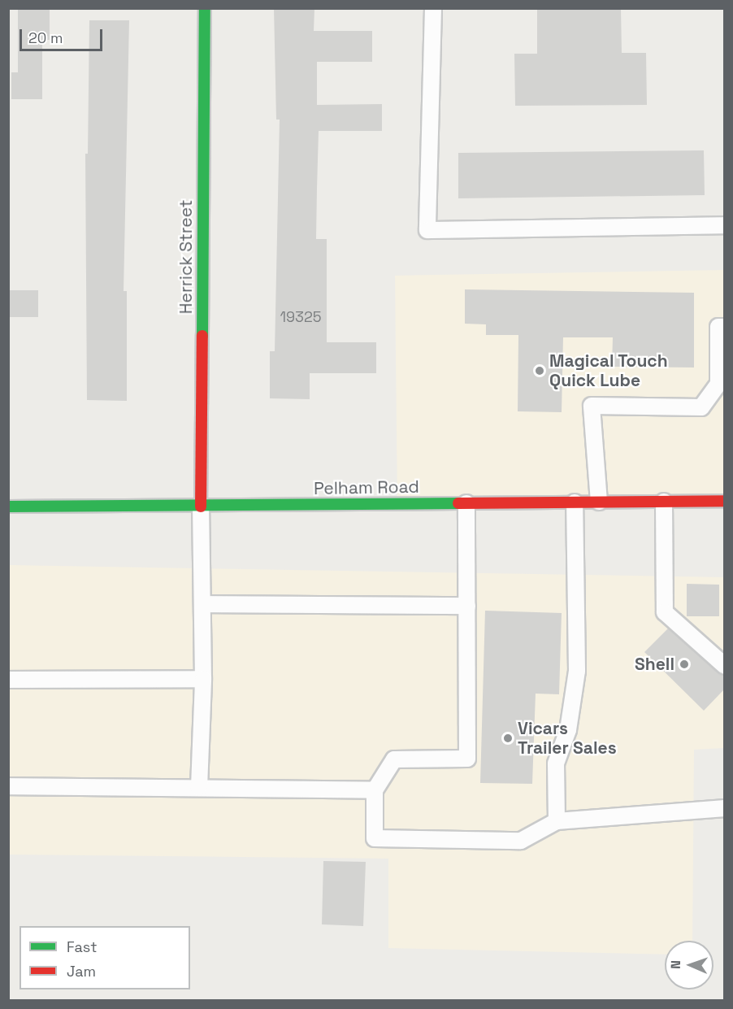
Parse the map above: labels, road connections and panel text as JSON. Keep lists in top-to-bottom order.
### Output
{
  "streets": {
    "main road": ["Herrick Street", "Pelham Road"]
  },
  "crossings": [
    ["Herrick Street", "Pelham Road"]
  ],
  "places": ["Magical Touch Quick Lube", "Shell", "Vicars Trailer Sales"],
  "house_numbers": ["19325"],
  "legend": ["Fast", "Jam"],
  "scale_bar": "20 m",
  "north": "left"
}
